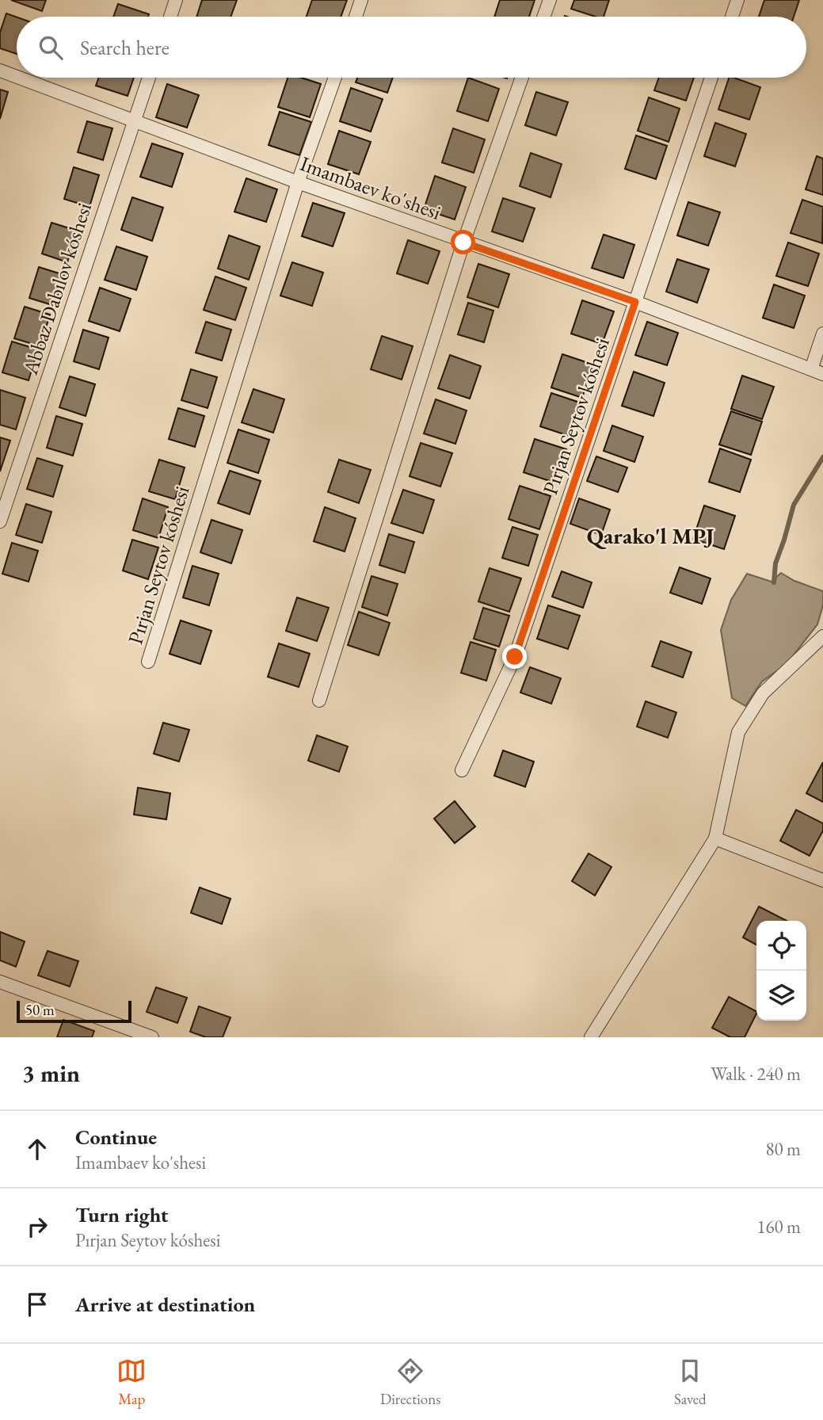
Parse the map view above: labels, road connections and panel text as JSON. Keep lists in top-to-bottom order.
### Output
{
  "streets": {
    "street": ["Imambaev ko'shesi", "Abbaz Dabılov kóshesi", "Pırjan Seytov kóshesi"]
  },
  "crossings": [
    ["Imambaev ko'shesi", "Abbaz Dabılov kóshesi"],
    ["Imambaev ko'shesi", "Pırjan Seytov kóshesi"]
  ],
  "districts": ["Qarako'l MPJ"],
  "scale_bar": "50 m",
  "page": {
    "search": "Search here",
    "scale": "50 m",
    "heading": ["3 min", "Walk · 240 m"],
    "list": [
      ["Continue", "Imambaev ko'shesi", "80 m"],
      ["Turn right", "Pırjan Seytov kóshesi", "160 m"],
      "Arrive at destination"
    ],
    "nav": ["Map", "Directions", "Saved"]
  }
}
